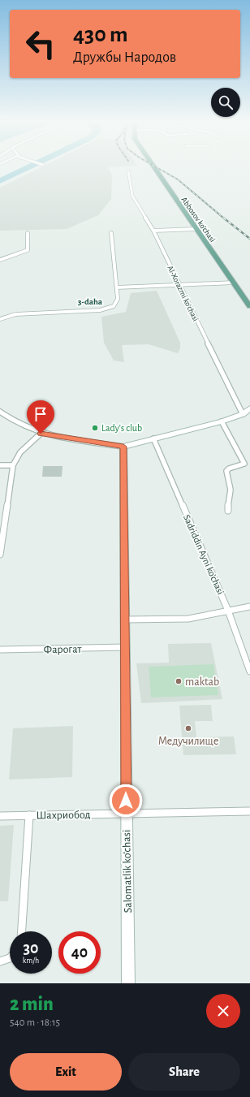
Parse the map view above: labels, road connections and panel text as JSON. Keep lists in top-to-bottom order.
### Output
{
  "streets": {
    "main road": ["Abbosov ko'chasi"],
    "street": [
      "Al-Xorazmi ko'chasi",
      "Sadriddin Ayni ko'chasi",
      "Фарогат",
      "Шахриобод",
      "Salomatlik ko‘chasi"
    ]
  },
  "crossings": [
    ["Фарогат", "Salomatlik ko‘chasi"],
    ["Шахриобод", "Salomatlik ko‘chasi"]
  ],
  "districts": ["3-daha"],
  "places": ["Lady’s club", "maktab", "Медучилище"],
  "page": {
    "turn": ["430 m", "Дружбы Народов"],
    "speed": "30 km/h",
    "limit": "40",
    "heading": ["2 min", "540 m · 18:15"],
    "buttons": ["Exit", "Share"]
  }
}
